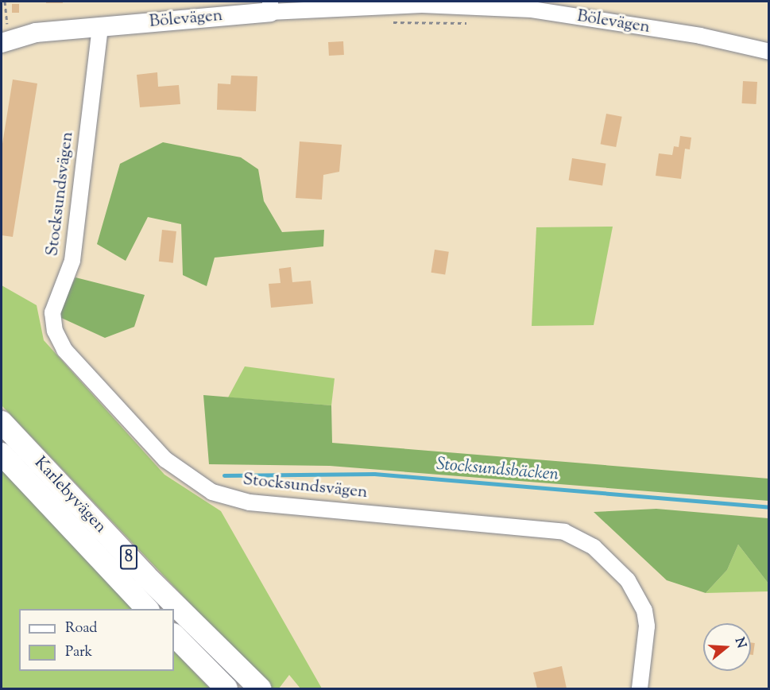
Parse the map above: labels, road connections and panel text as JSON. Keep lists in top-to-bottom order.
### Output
{
  "streets": {
    "highway": ["Karlebyvägen", "8"],
    "main road": ["Bölevägen"],
    "street": ["Stocksundsvägen"]
  },
  "crossings": [
    ["Bölevägen", "Stocksundsvägen"]
  ],
  "water": ["Stocksundsbäcken"],
  "legend": ["Road", "Park"],
  "north": "right"
}
